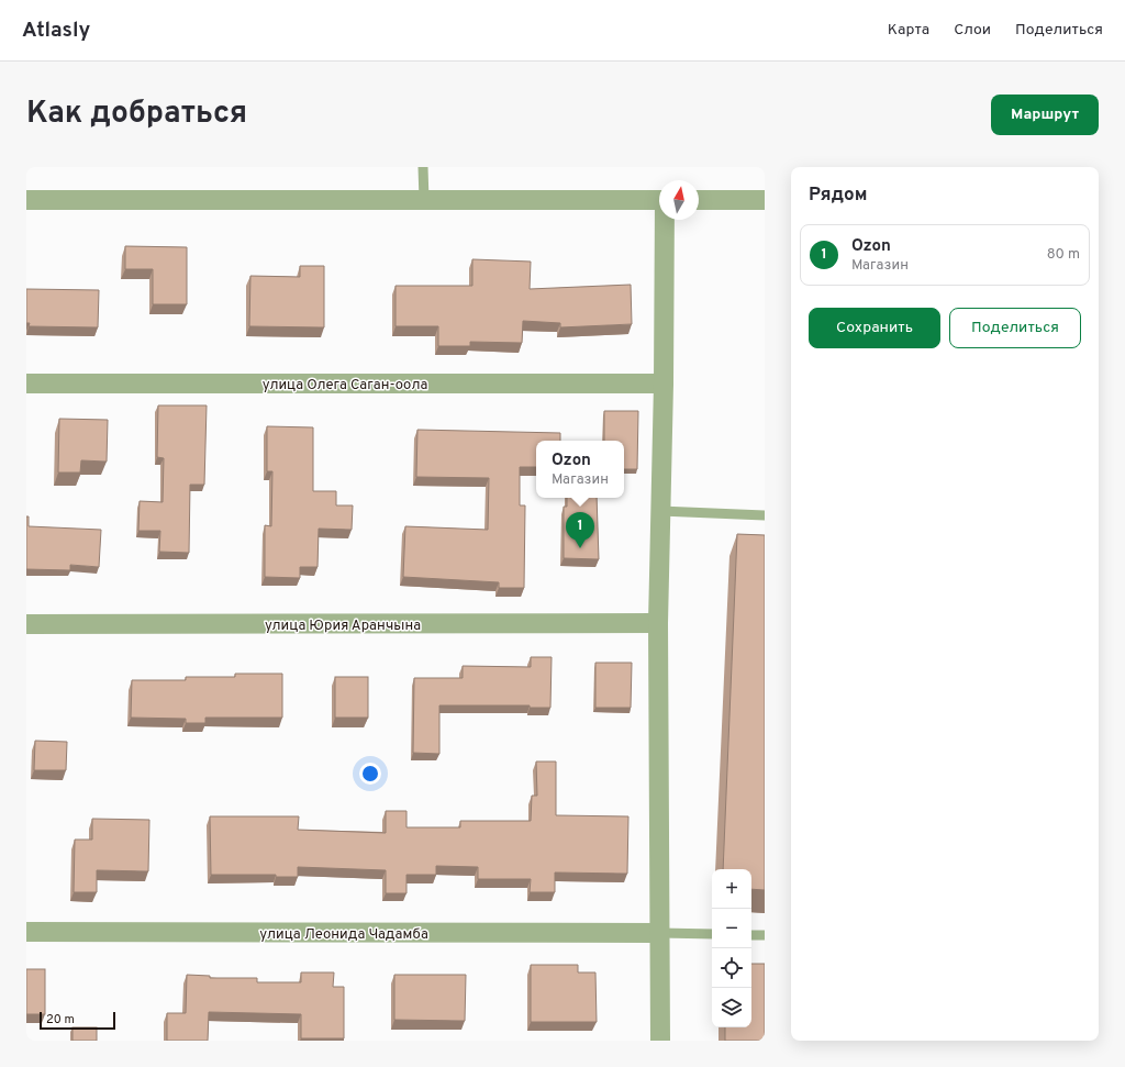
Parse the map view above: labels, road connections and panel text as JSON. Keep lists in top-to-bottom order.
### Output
{
  "streets": {
    "street": ["улица Олега Саган-оола", "улица Юрия Аранчына", "улица Леонида Чадамба"]
  },
  "scale_bar": "20 m",
  "north": "top",
  "page": {
    "header": "Atlasly",
    "nav": ["Карта", "Слои", "Поделиться"],
    "title": "Как добраться",
    "buttons": [
      "Маршрут",
      ["Сохранить", "Поделиться"]
    ],
    "heading": "Рядом",
    "list": [
      {
        "mark": "1",
        "name": "Ozon",
        "note": "Магазин",
        "value": "80 m"
      }
    ],
    "popup": ["Ozon", "Магазин"],
    "pins": "1",
    "map_buttons": ["+", "−"],
    "scale": "20 m"
  }
}
